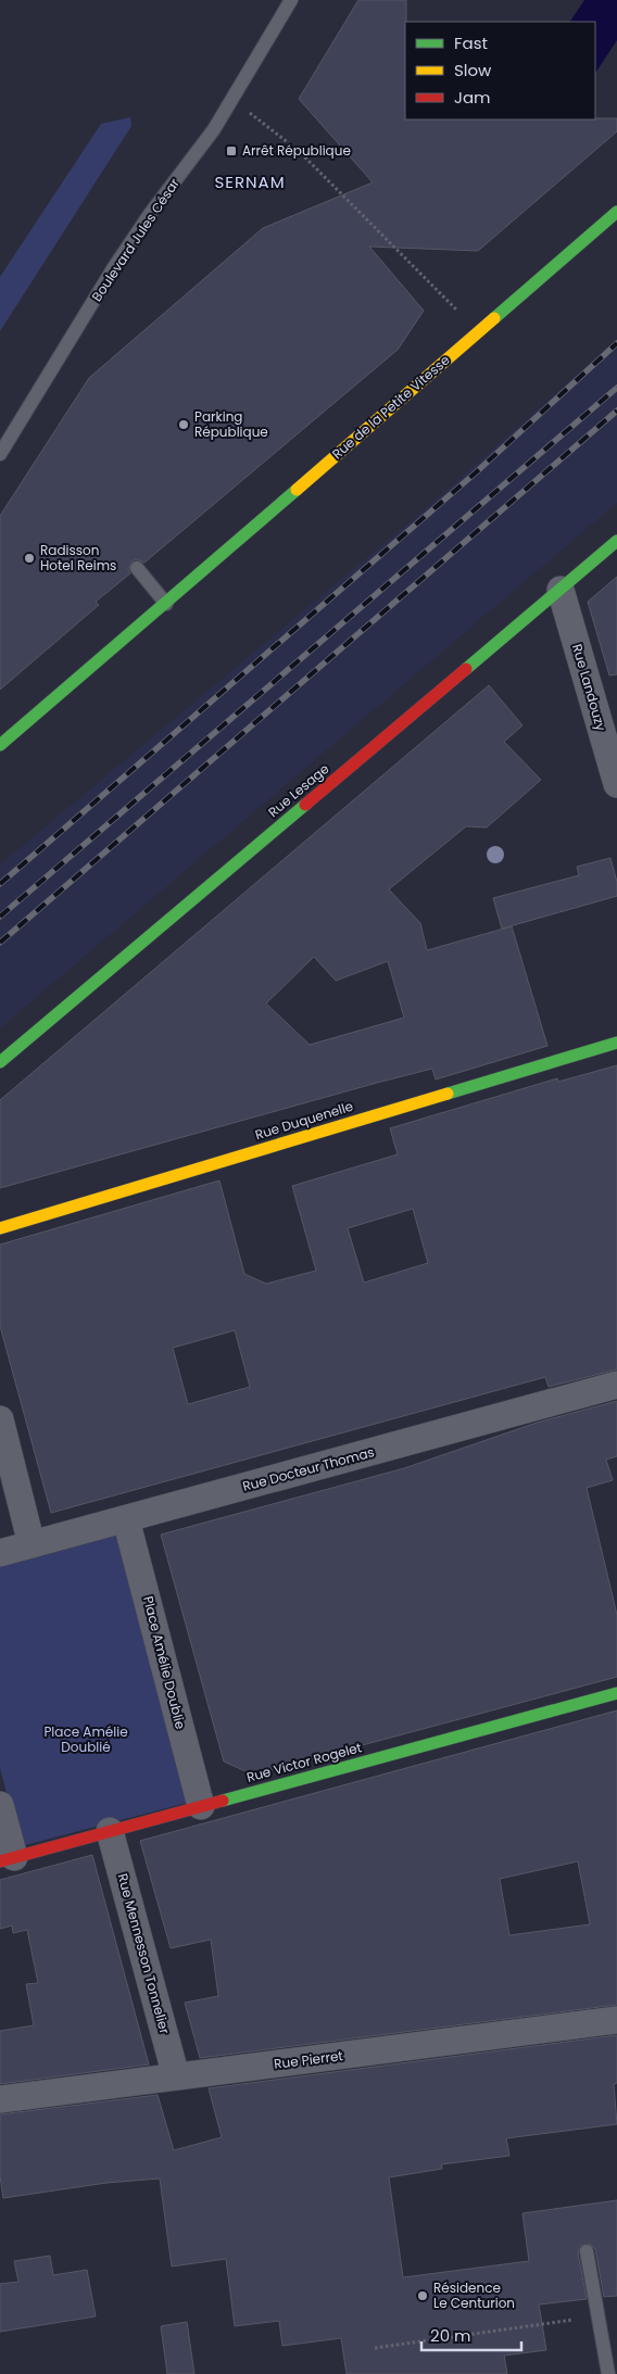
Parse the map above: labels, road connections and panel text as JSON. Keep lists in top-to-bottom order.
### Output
{
  "streets": {
    "street": [
      "Rue de la Petite Vitesse",
      "Rue Landouzy",
      "Rue Lesage",
      "Rue Duquenelle",
      "Rue Docteur Thomas",
      "Place Amélie Doublie",
      "Rue Victor Rogelet",
      "Rue Mennesson Tonnelier",
      "Rue Pierret"
    ],
    "lane": ["Boulevard Jules César"]
  },
  "crossings": [
    ["Rue Landouzy", "Rue Lesage"],
    ["Rue Docteur Thomas", "Place Amélie Doublie"],
    ["Place Amélie Doublie", "Rue Victor Rogelet"],
    ["Rue Victor Rogelet", "Rue Mennesson Tonnelier"],
    ["Rue Mennesson Tonnelier", "Rue Pierret"]
  ],
  "districts": ["SERNAM"],
  "parks": ["Place Amélie Doublié"],
  "places": {
    "transit": ["Arrêt République"],
    "other": ["Parking République", "Radisson Hotel Reims", "Résidence Le Centurion"]
  },
  "legend": ["Fast", "Slow", "Jam"],
  "scale_bar": "20 m"
}
